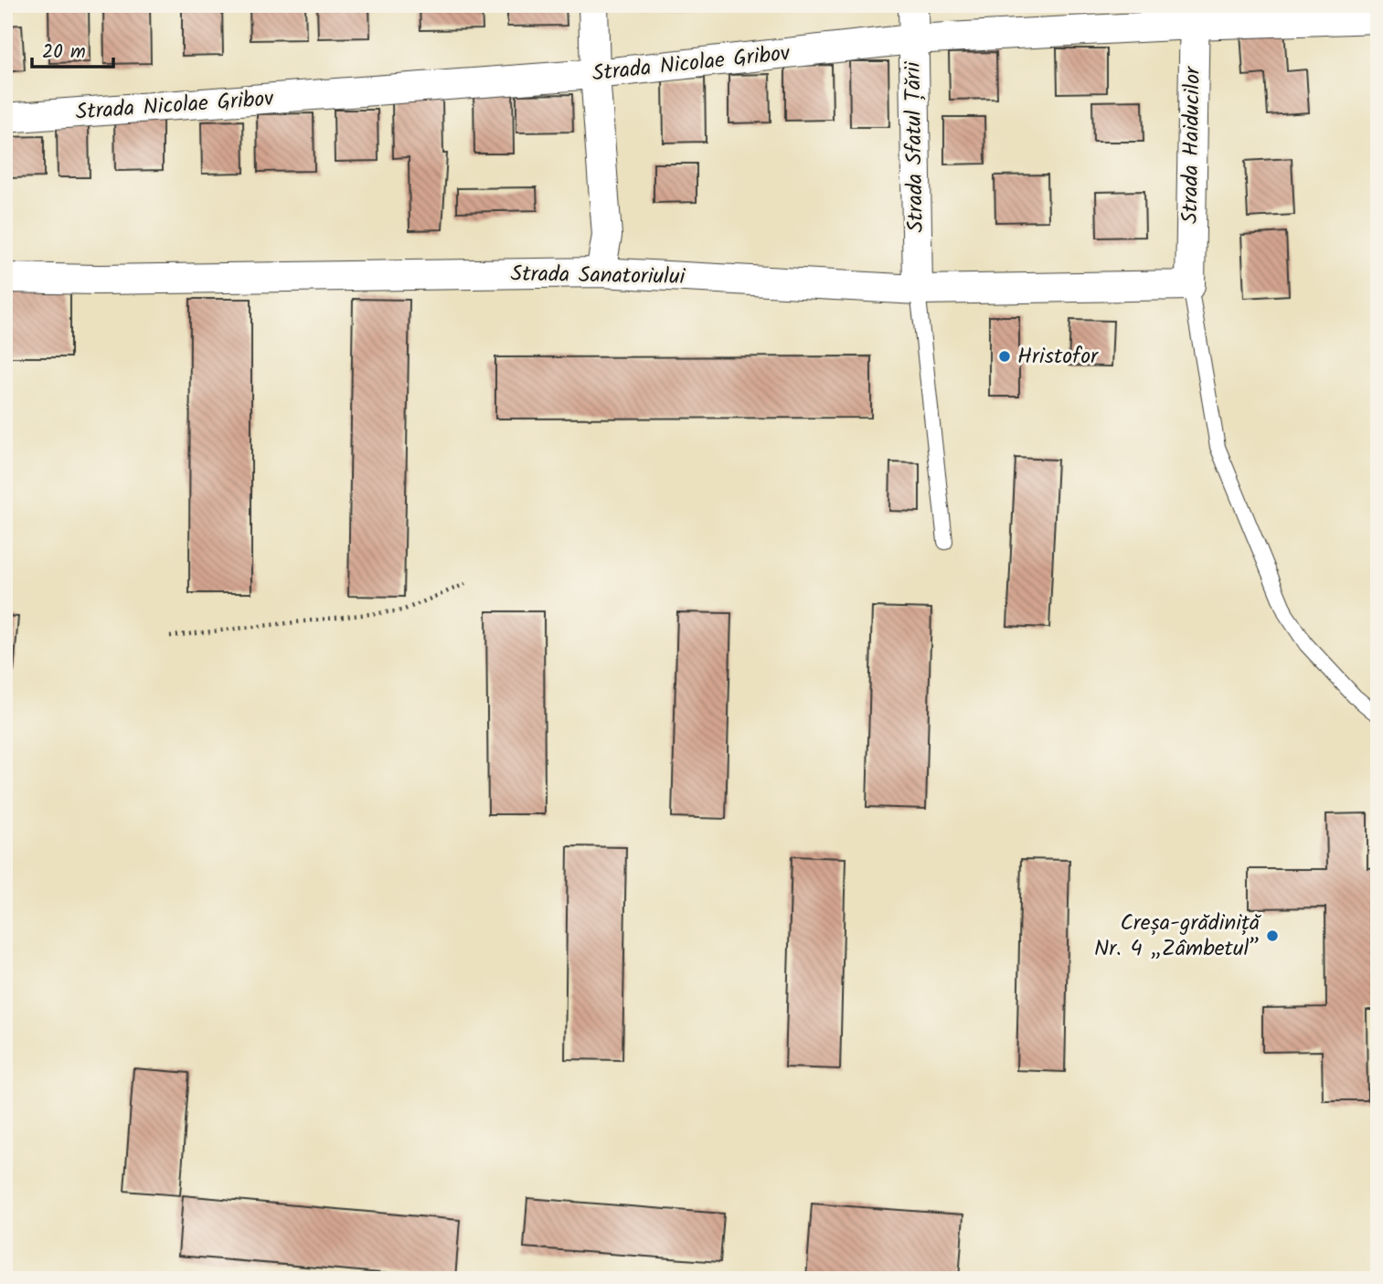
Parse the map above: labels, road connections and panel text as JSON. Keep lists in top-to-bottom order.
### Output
{
  "streets": {
    "street": [
      "Strada Nicolae Gribov",
      "Strada Haiducilor",
      "Strada Sfatul Țării",
      "Strada Sanatoriului"
    ]
  },
  "crossings": [
    ["Strada Nicolae Gribov", "Strada Haiducilor"],
    ["Strada Nicolae Gribov", "Strada Sfatul Țării"],
    ["Strada Haiducilor", "Strada Sanatoriului"],
    ["Strada Sfatul Țării", "Strada Sanatoriului"]
  ],
  "places": ["Hristofor", "Creșa-grădiniță Nr. 4 „Zâmbetul”"],
  "scale_bar": "20 m"
}
